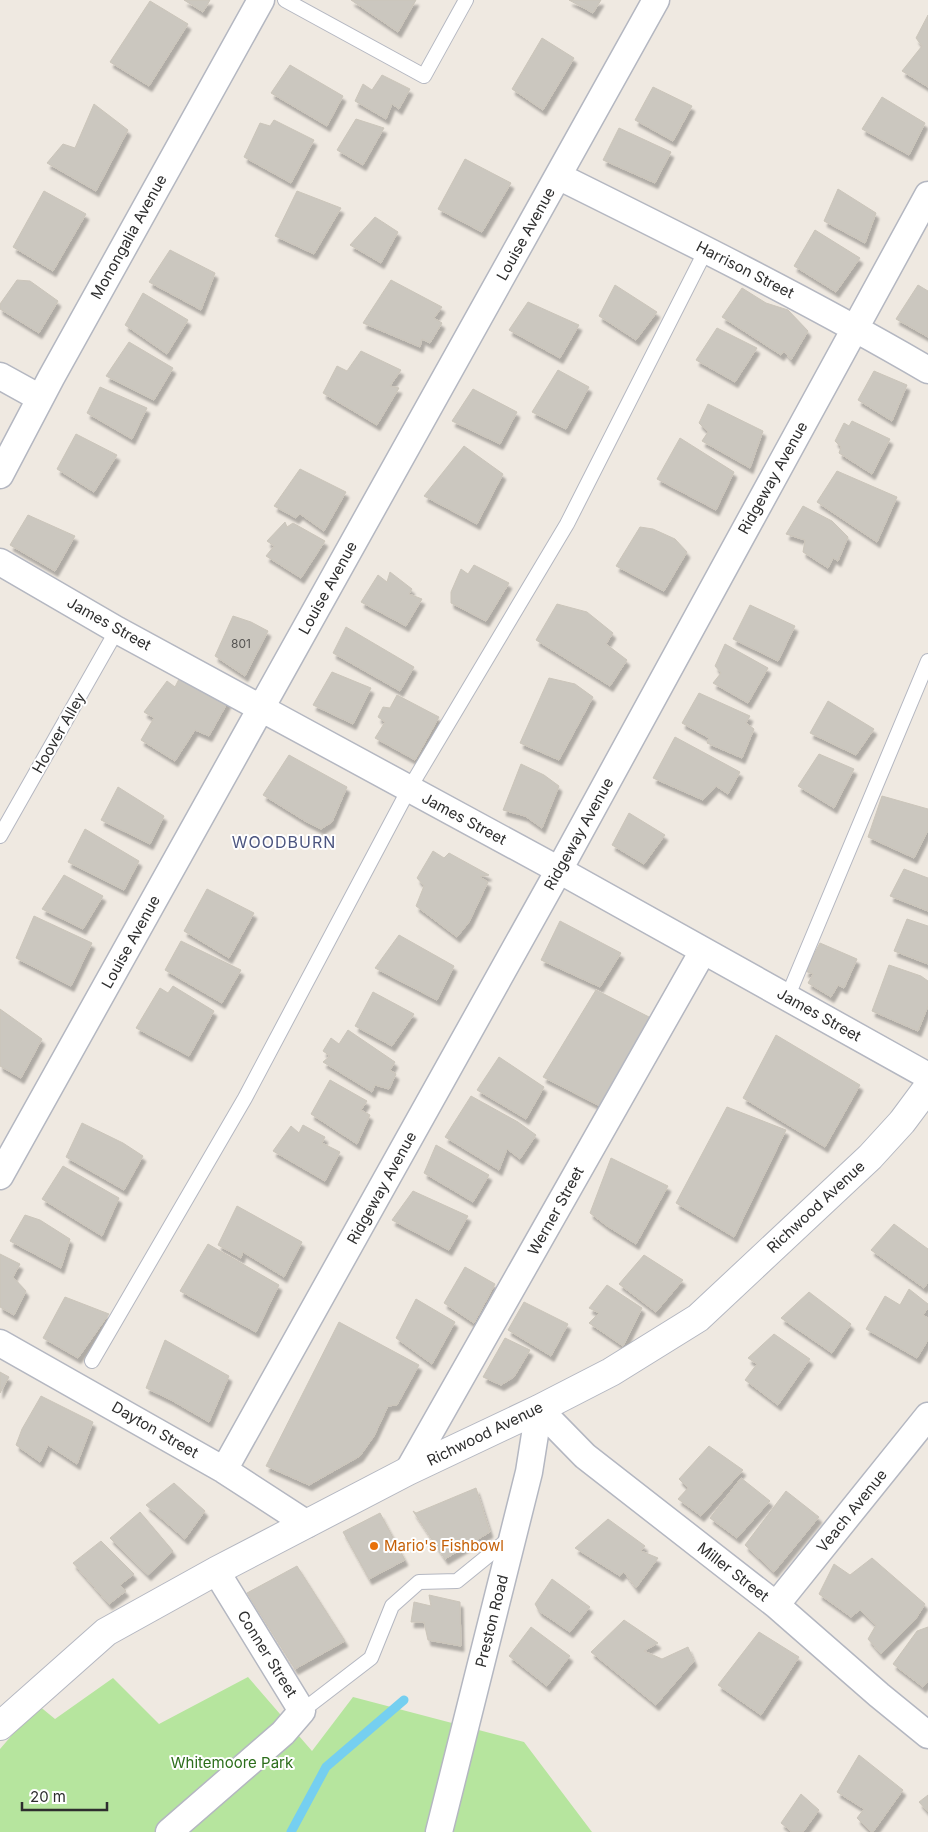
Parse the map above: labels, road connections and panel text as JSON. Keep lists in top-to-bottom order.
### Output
{
  "streets": {
    "street": [
      "Louise Avenue",
      "Monongalia Avenue",
      "Harrison Street",
      "Ridgeway Avenue",
      "James Street",
      "Richwood Avenue",
      "Werner Street",
      "Dayton Street",
      "Veach Avenue",
      "Miller Street",
      "Preston Road",
      "Conner Street"
    ],
    "lane": ["Hoover Alley"]
  },
  "crossings": [
    ["Louise Avenue", "Harrison Street"],
    ["Louise Avenue", "James Street"],
    ["Harrison Street", "Ridgeway Avenue"],
    ["Ridgeway Avenue", "James Street"],
    ["Ridgeway Avenue", "Dayton Street"],
    ["James Street", "Hoover Alley"],
    ["James Street", "Werner Street"],
    ["Richwood Avenue", "Werner Street"],
    ["Richwood Avenue", "Dayton Street"],
    ["Richwood Avenue", "Miller Street"],
    ["Richwood Avenue", "Preston Road"],
    ["Richwood Avenue", "Conner Street"],
    ["Veach Avenue", "Miller Street"],
    ["Miller Street", "Preston Road"]
  ],
  "districts": ["WOODBURN"],
  "parks": ["Whitemoore Park"],
  "places": ["Mario's Fishbowl"],
  "house_numbers": ["801"],
  "scale_bar": "20 m"
}
